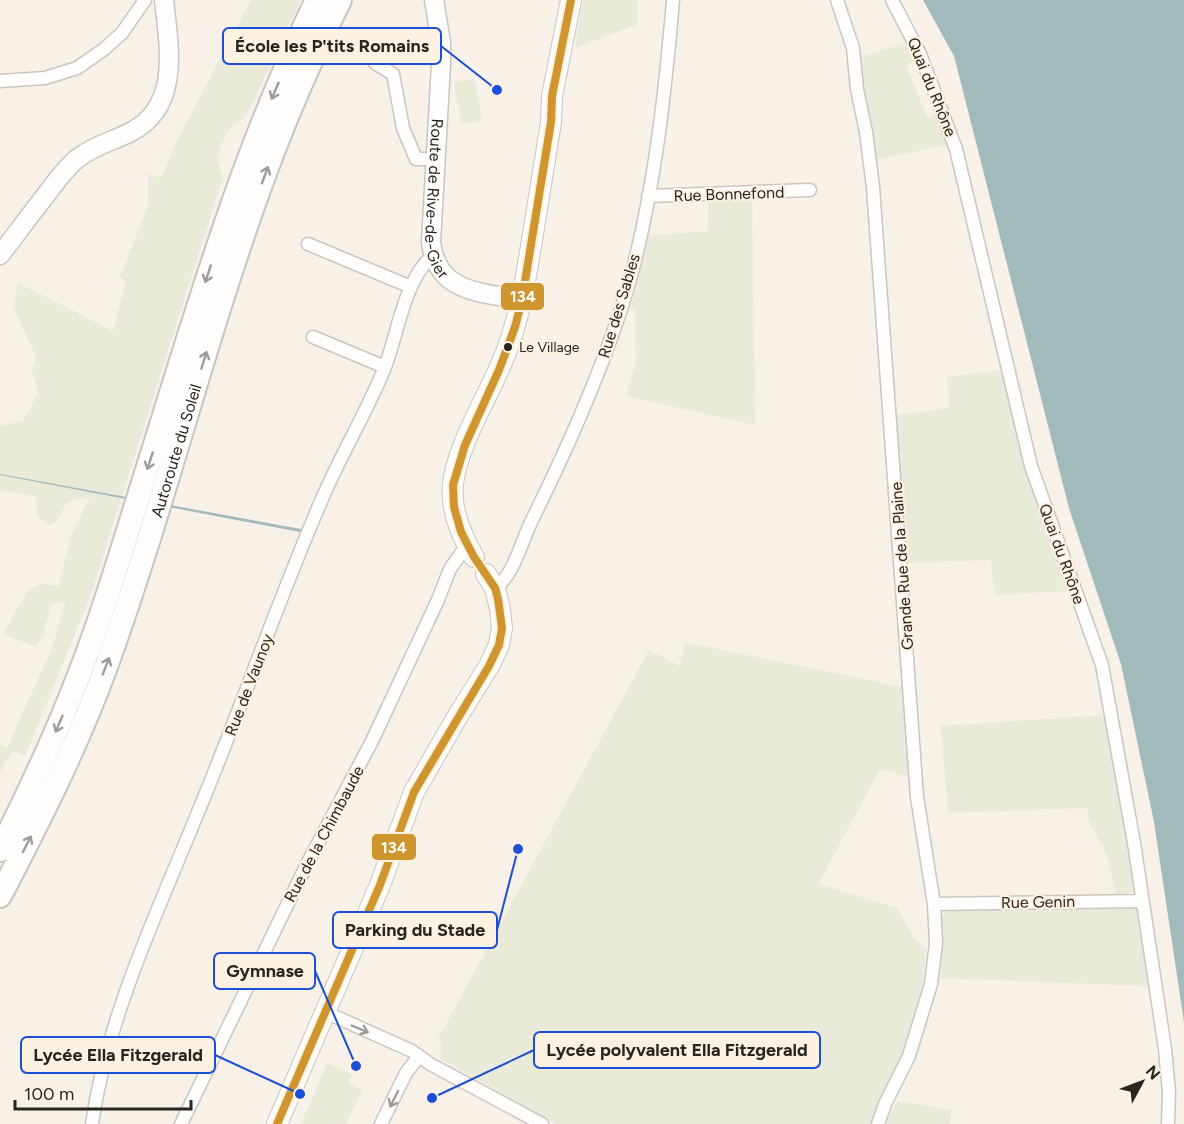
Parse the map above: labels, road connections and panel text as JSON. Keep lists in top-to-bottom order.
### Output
{
  "streets": {
    "highway": ["Autoroute du Soleil"],
    "main road": ["Route de Rive-de-Gier"],
    "street": [
      "Quai du Rhône",
      "Rue Bonnefond",
      "Rue des Sables",
      "Grande Rue de la Plaine",
      "Rue de Vaunoy",
      "Rue de la Chimbaude",
      "Rue Genin"
    ]
  },
  "crossings": [
    ["Quai du Rhône", "Rue Genin"],
    ["Rue Bonnefond", "Rue des Sables"],
    ["Route de Rive-de-Gier", "Rue de Vaunoy"],
    ["Grande Rue de la Plaine", "Rue Genin"]
  ],
  "places": [
    "École les P'tits Romains",
    "Le Village",
    "Parking du Stade",
    "Gymnase",
    "Lycée Ella Fitzgerald",
    "Lycée polyvalent Ella Fitzgerald"
  ],
  "lines": ["transit line 134"],
  "scale_bar": "100 m",
  "north": "top right"
}
